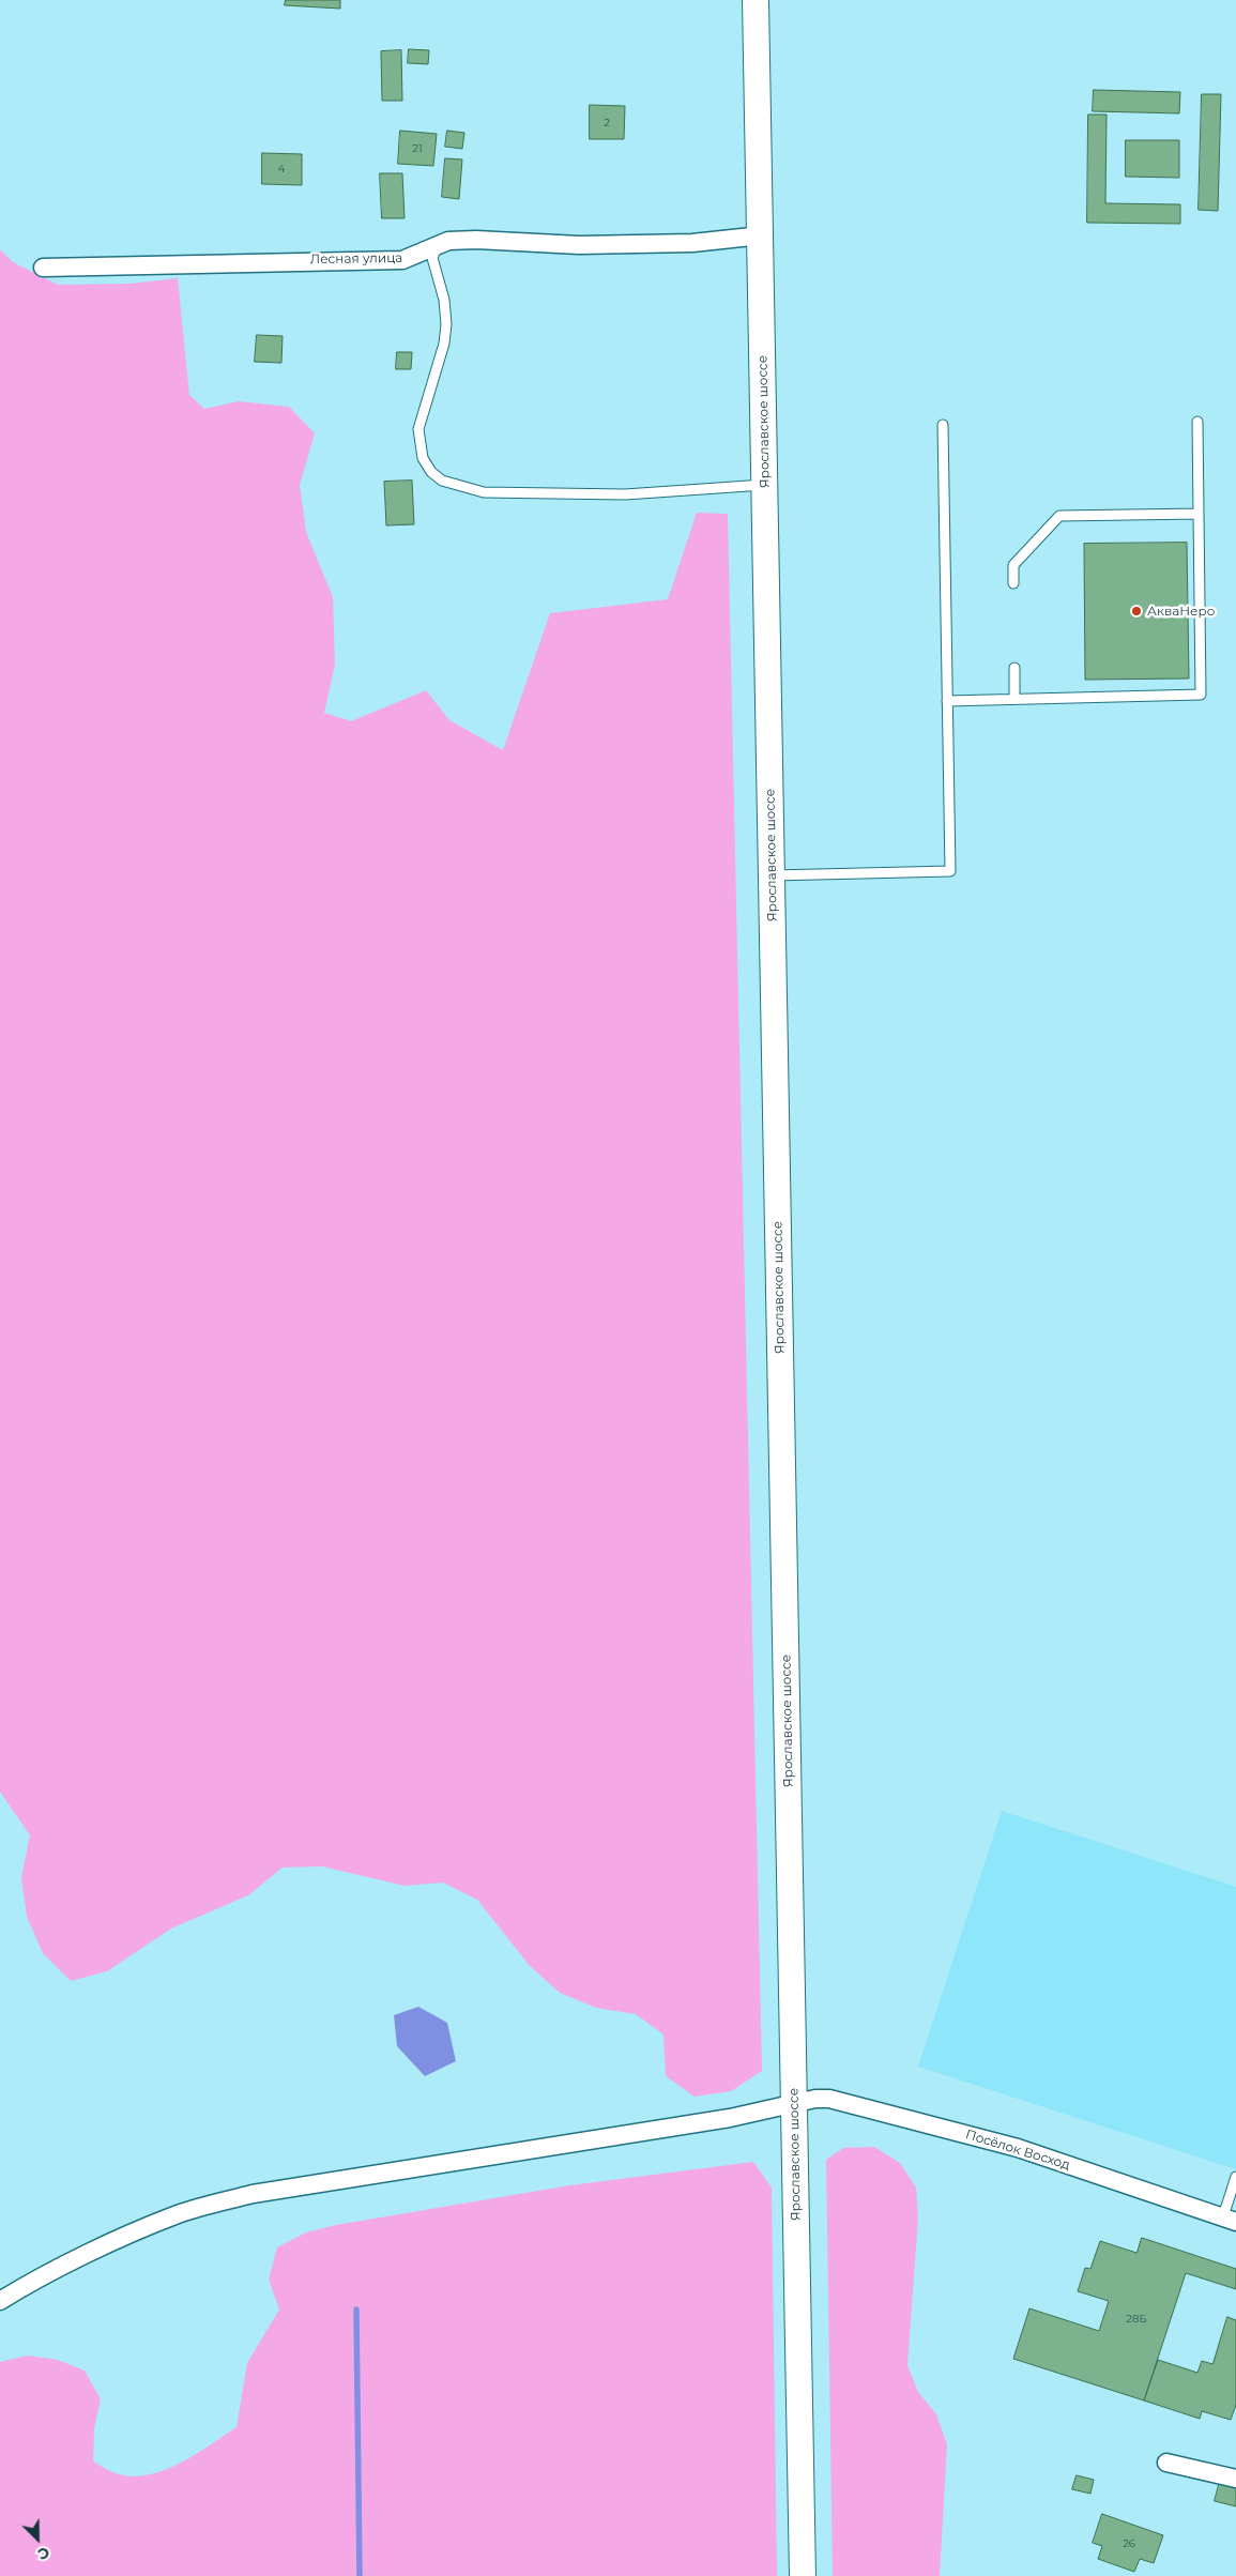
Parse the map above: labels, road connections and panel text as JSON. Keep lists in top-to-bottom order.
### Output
{
  "streets": {
    "main road": ["Ярославское шоссе"],
    "street": ["Лесная улица", "Посёлок Восход"]
  },
  "crossings": [
    ["Лесная улица", "Ярославское шоссе"],
    ["Ярославское шоссе", "Посёлок Восход"]
  ],
  "places": ["АкваНеро"],
  "house_numbers": [
    "2",
    "21",
    "4",
    "28Б",
    "26"
  ],
  "north": "bottom right"
}
